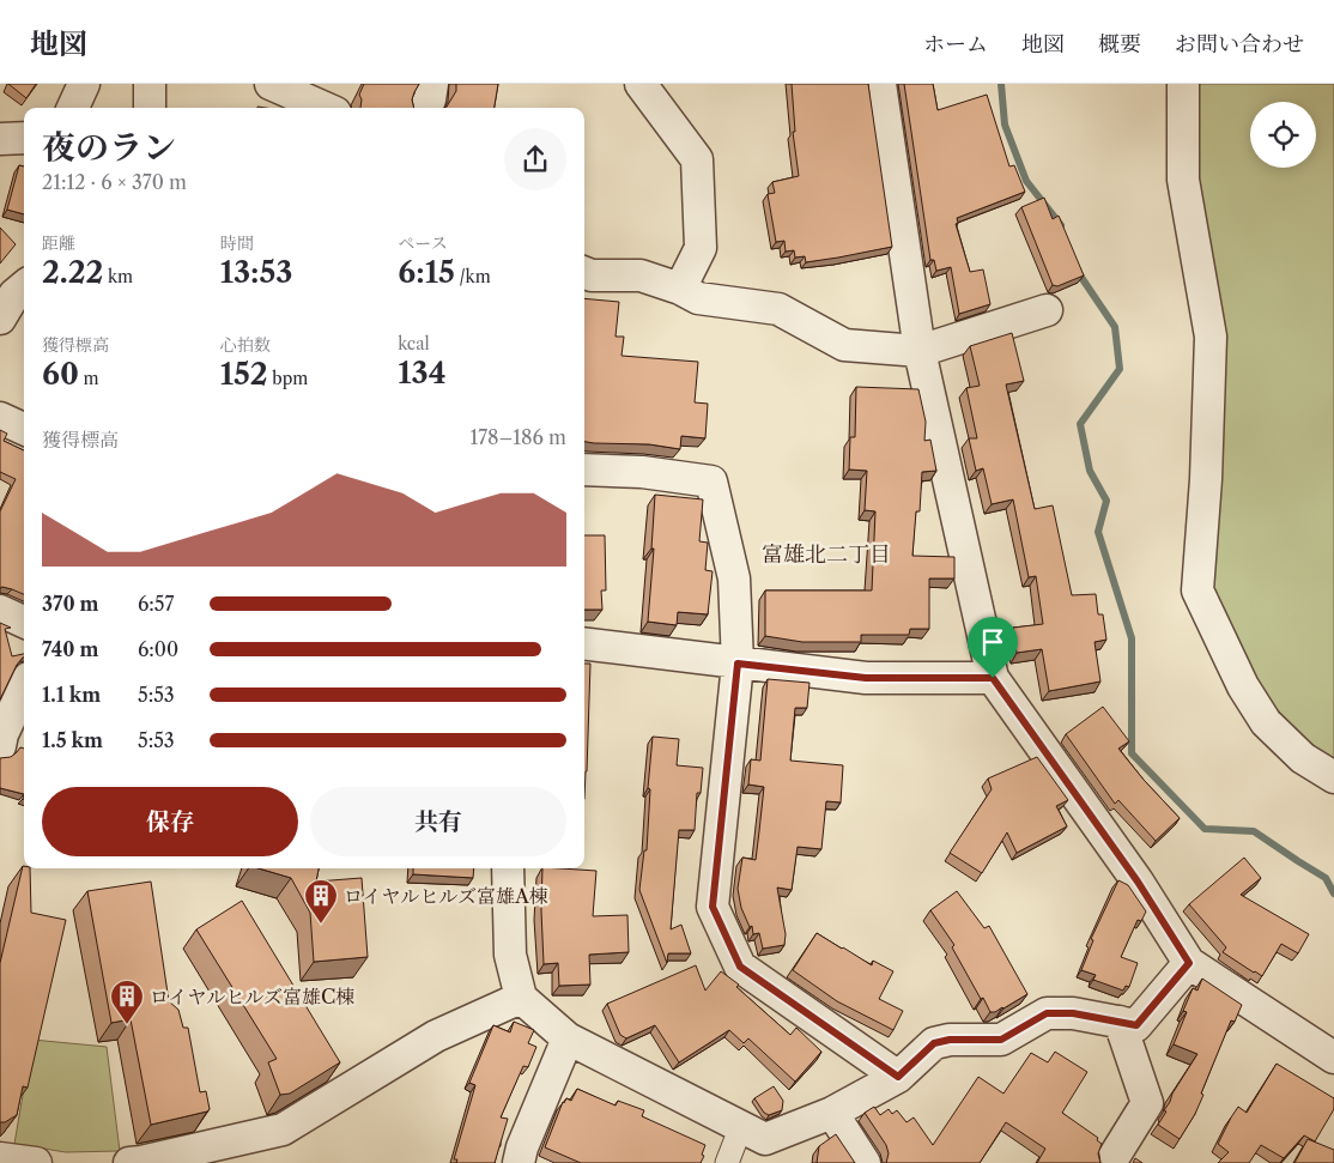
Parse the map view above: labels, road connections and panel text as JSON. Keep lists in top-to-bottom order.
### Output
{
  "districts": ["富雄北二丁目"],
  "places": {
    "building": ["ロイヤルヒルズ富雄A棟", "ロイヤルヒルズ富雄C棟"]
  },
  "page": {
    "header": "地図",
    "nav": [
      "ホーム",
      "地図",
      "概要",
      "お問い合わせ"
    ],
    "heading": ["夜のラン", "21:12 · 6 × 370 m"],
    "stats": [
      ["距離", "2.22 km"],
      ["時間", "13:53"],
      ["ペース", "6:15 /km"],
      ["獲得標高", "60 m"],
      ["心拍数", "152 bpm"],
      ["kcal", "134"]
    ],
    "chart": ["獲得標高", "178–186 m"],
    "list": [
      {
        "name": "370 m",
        "note": "6:57"
      },
      {
        "name": "740 m",
        "note": "6:00"
      },
      {
        "name": "1.1 km",
        "note": "5:53"
      },
      {
        "name": "1.5 km",
        "note": "5:53"
      }
    ],
    "buttons": ["保存", "共有"]
  }
}
